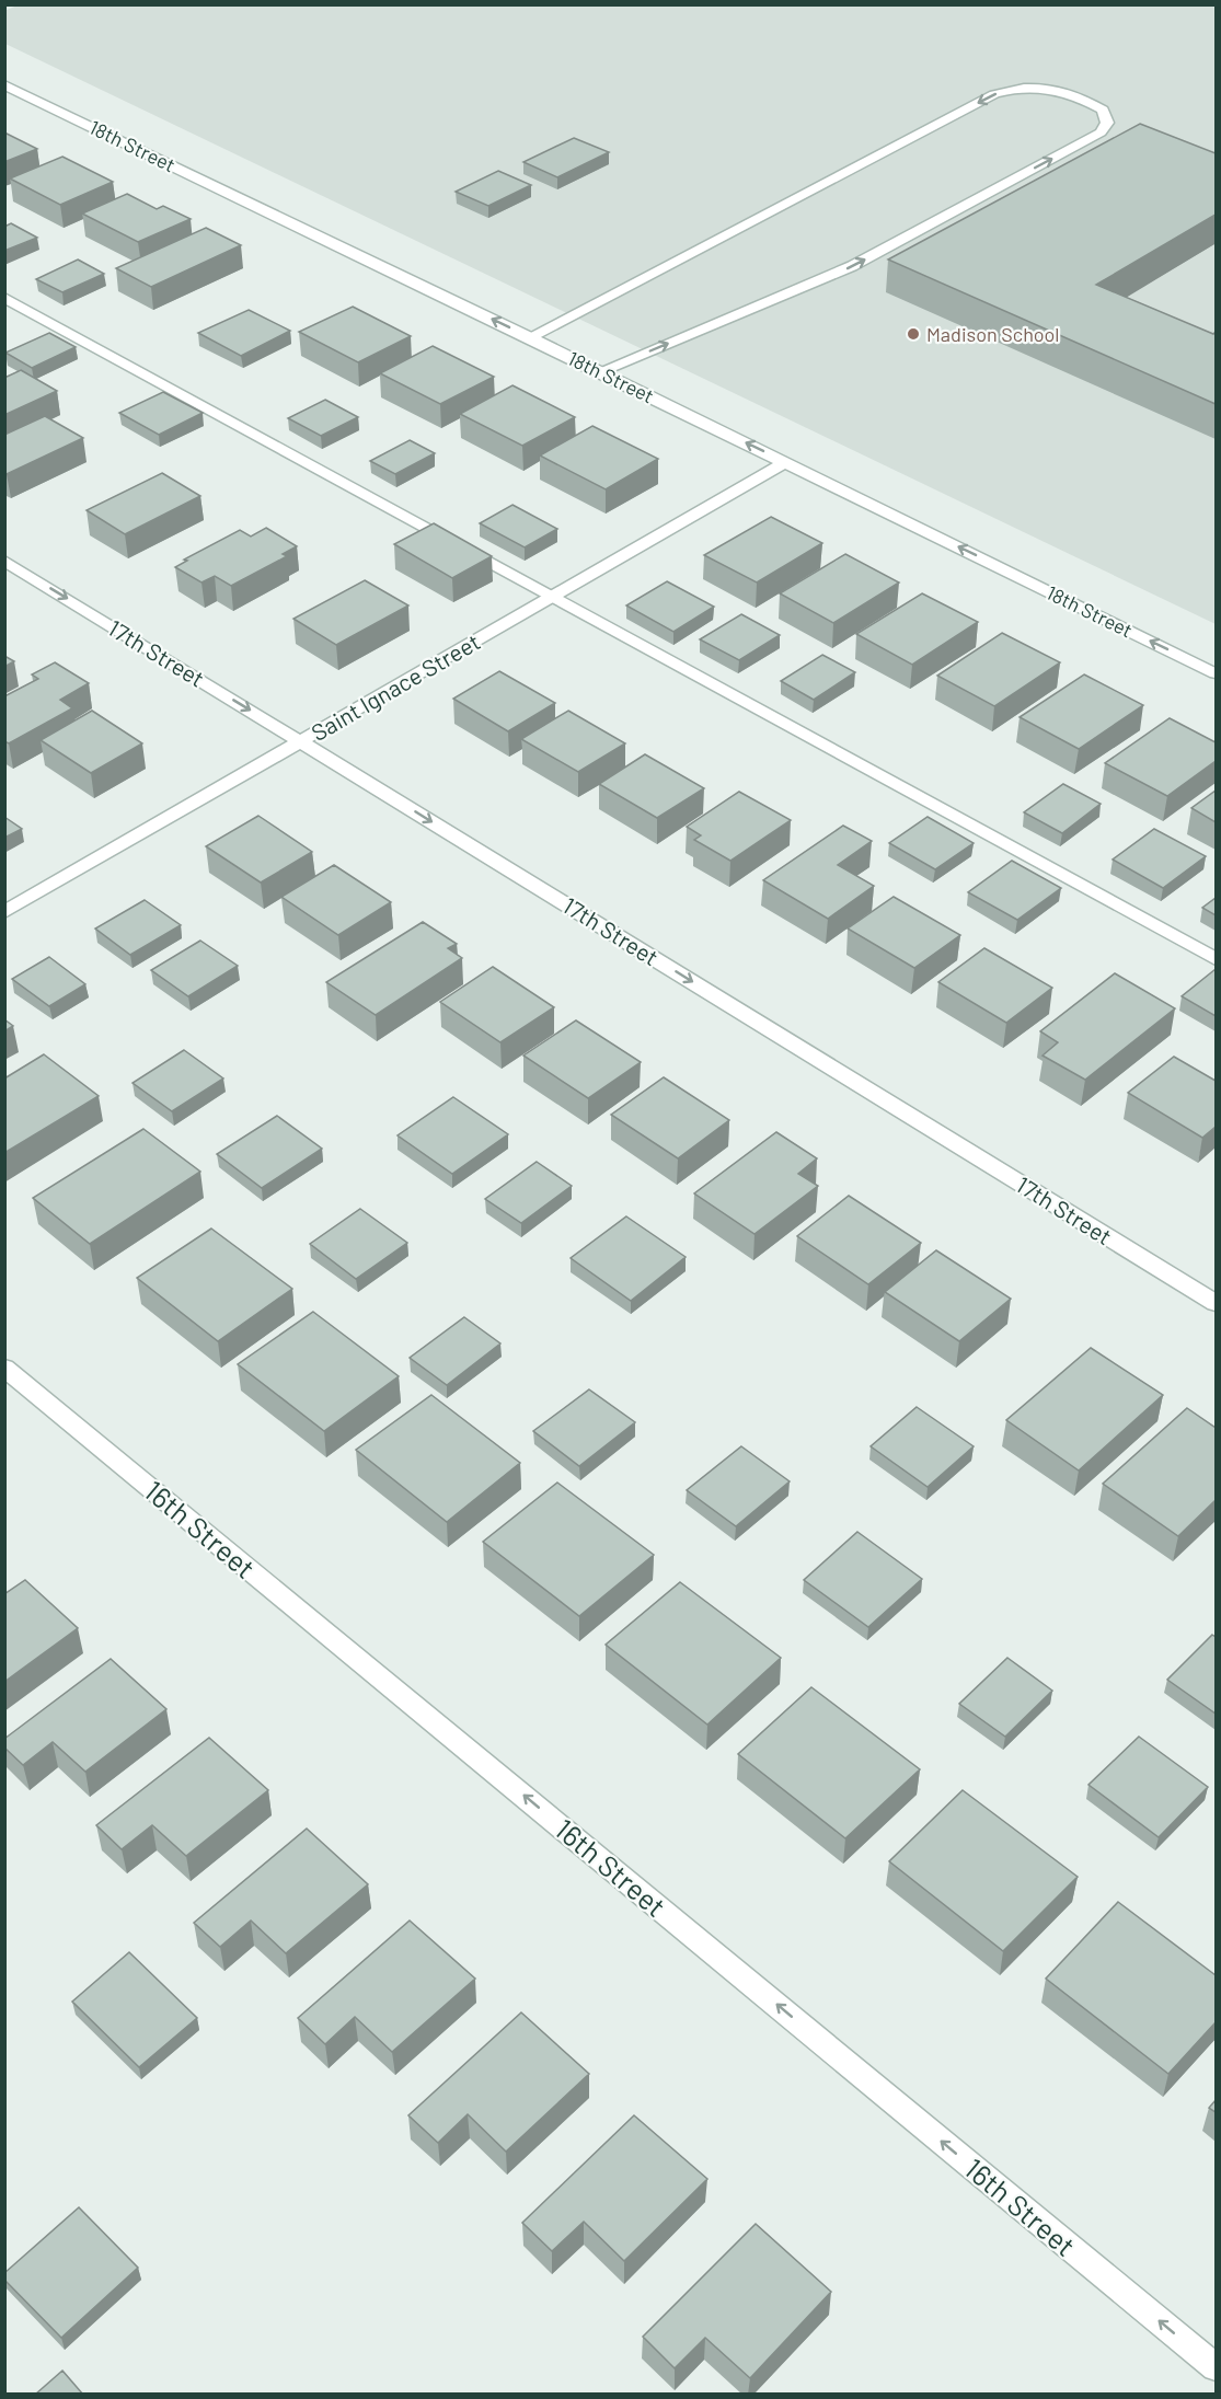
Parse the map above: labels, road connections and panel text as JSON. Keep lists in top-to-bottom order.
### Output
{
  "streets": {
    "street": [
      "18th Street",
      "17th Street",
      "Saint Ignace Street",
      "16th Street"
    ]
  },
  "crossings": [
    ["18th Street", "Saint Ignace Street"],
    ["17th Street", "Saint Ignace Street"]
  ],
  "one_way": ["18th Street", "17th Street", "16th Street"],
  "places": ["Madison School"]
}
